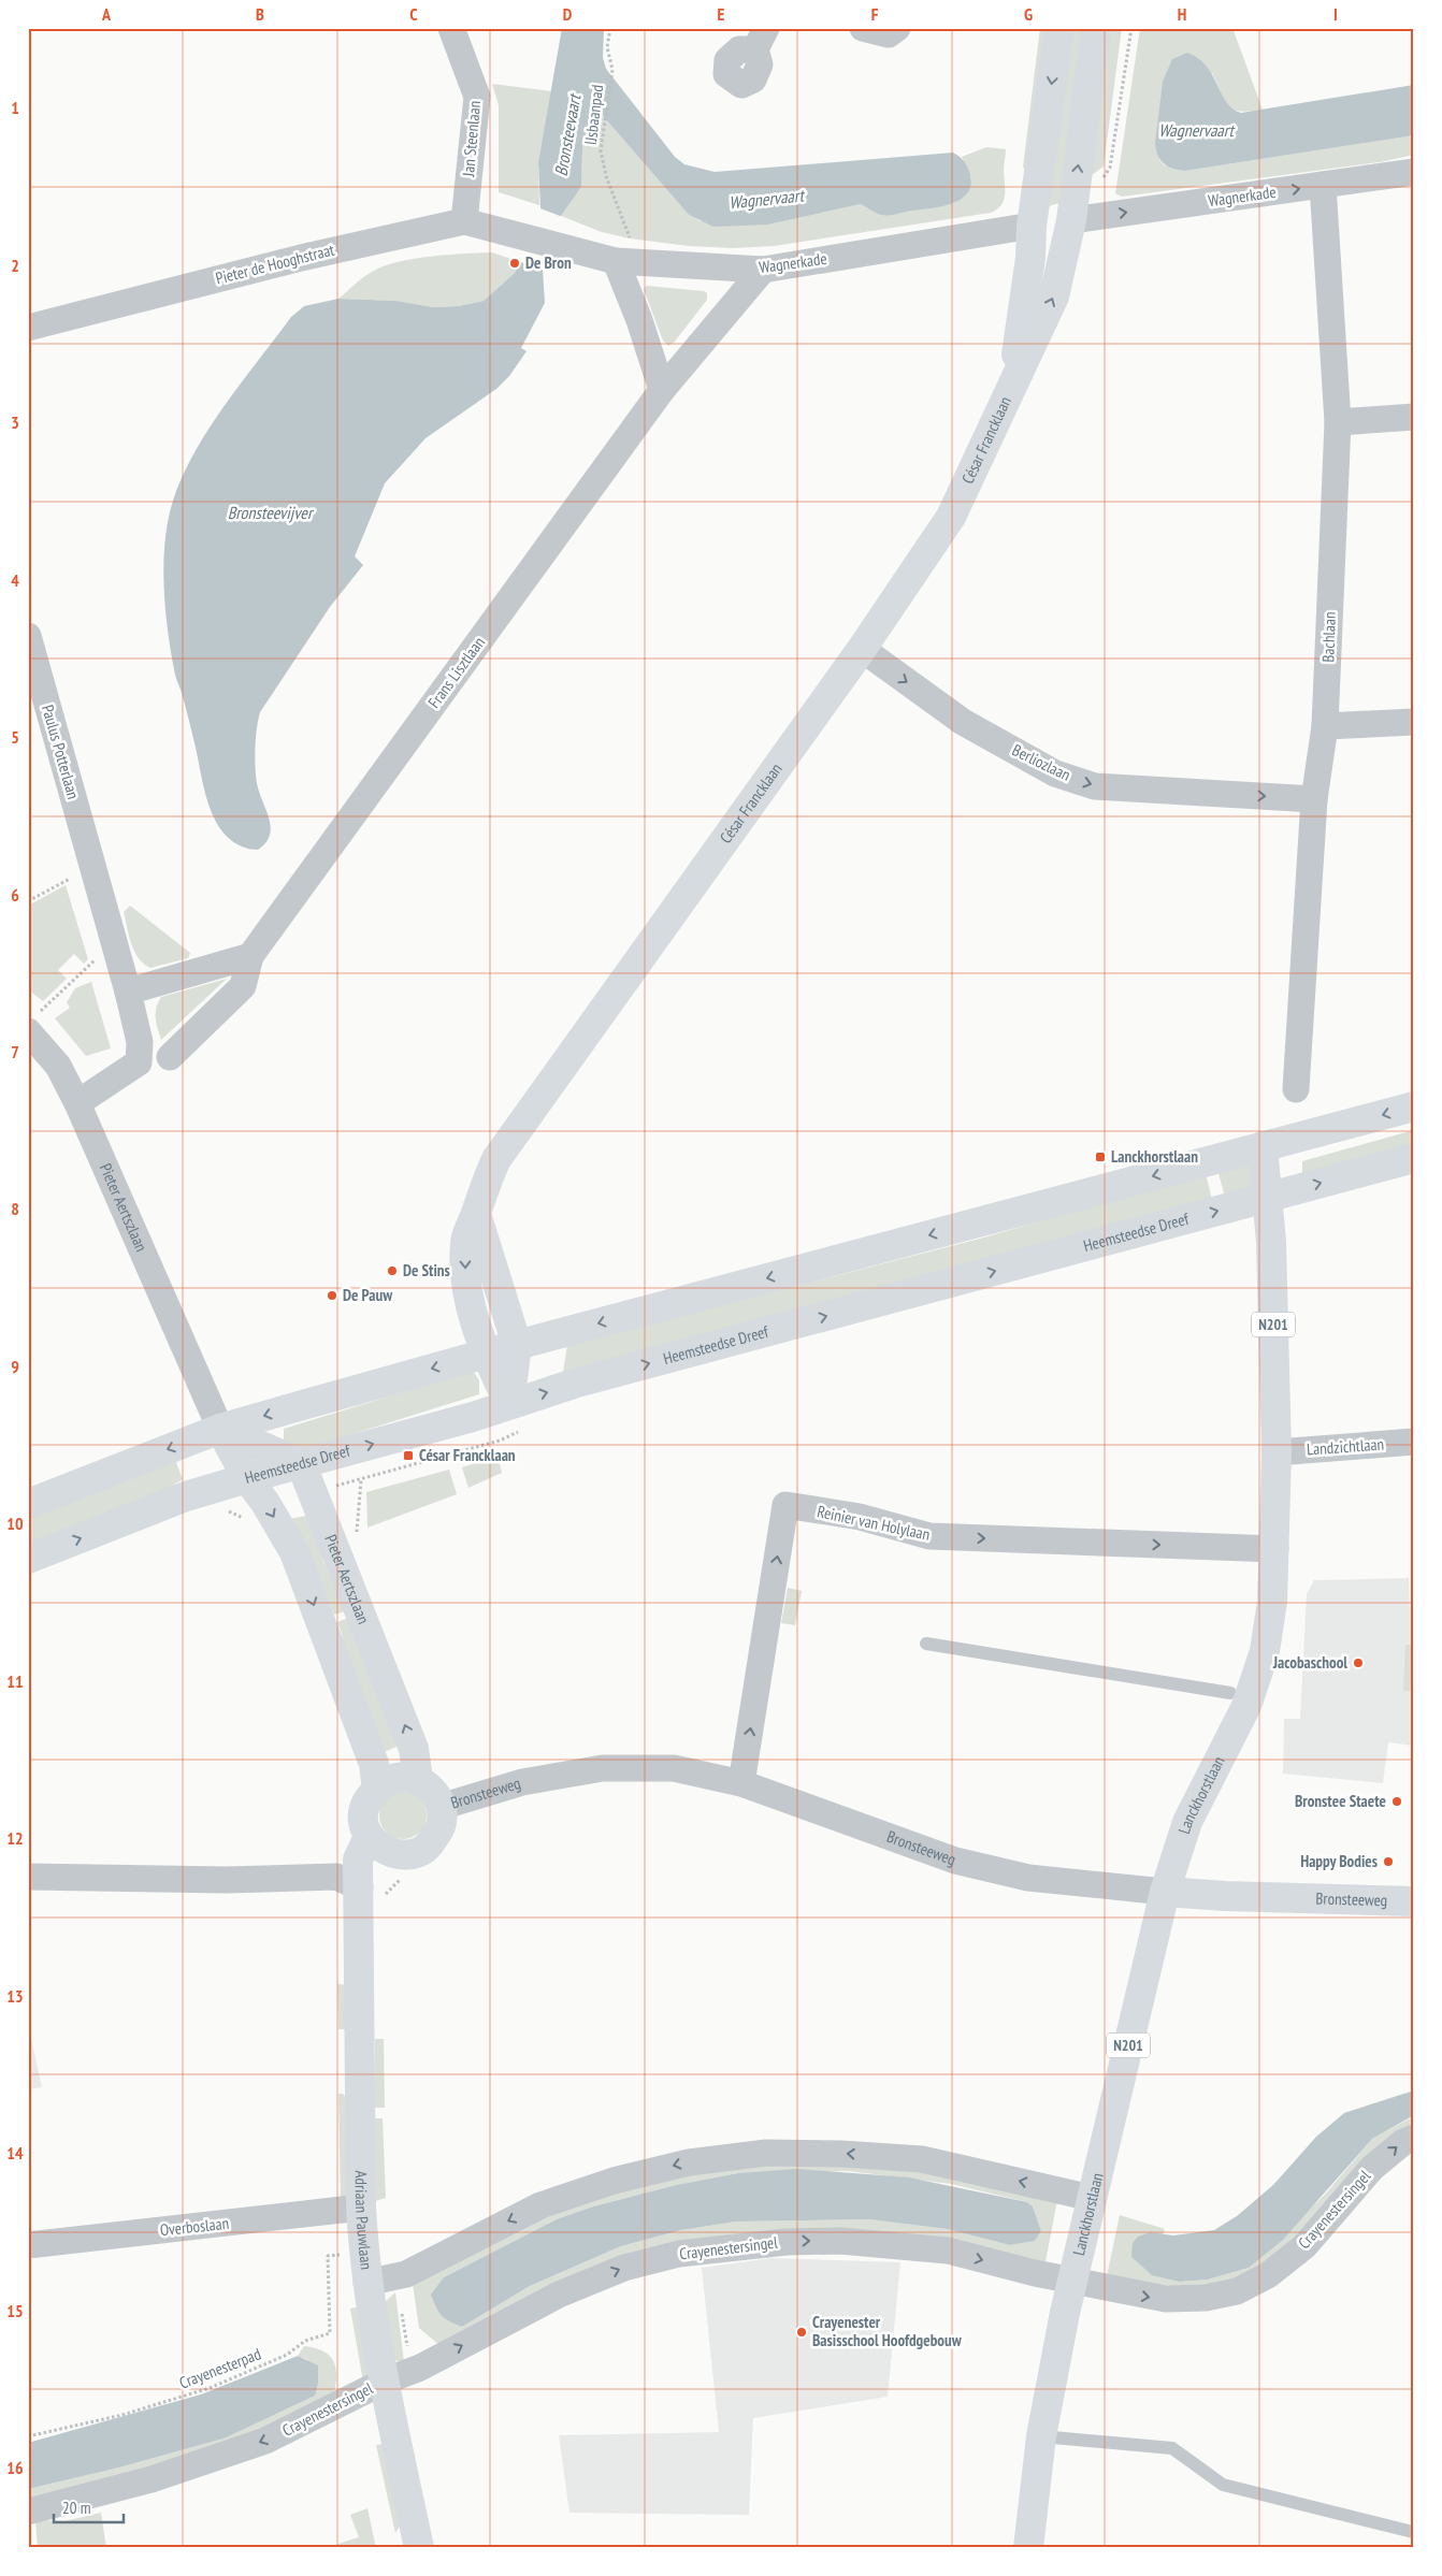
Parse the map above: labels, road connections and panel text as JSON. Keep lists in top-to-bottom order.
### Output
{
  "streets": {
    "main road": [
      "César Francklaan",
      "Pieter Aertszlaan",
      "Heemsteedse Dreef",
      "N201",
      "Bronsteeweg",
      "Lanckhorstlaan",
      "Adriaan Pauwlaan"
    ],
    "street": [
      "Jan Steenlaan",
      "Wagnerkade",
      "Pieter de Hooghstraat",
      "Bachlaan",
      "Frans Lisztlaan",
      "Paulus Potterlaan",
      "Berliozlaan",
      "Landzichtlaan",
      "Reinier van Holylaan",
      "Crayenestersingel",
      "Overboslaan"
    ],
    "path": ["IJsbaanpad", "Crayenesterpad"]
  },
  "crossings": [
    ["IJsbaanpad", "Wagnerkade"],
    ["Jan Steenlaan", "Pieter de Hooghstraat"],
    ["Wagnerkade", "Pieter de Hooghstraat"],
    ["Wagnerkade", "César Francklaan"],
    ["Wagnerkade", "Bachlaan"],
    ["Wagnerkade", "Frans Lisztlaan"],
    ["César Francklaan", "Berliozlaan"],
    ["César Francklaan", "Heemsteedse Dreef"],
    ["Bachlaan", "Berliozlaan"],
    ["Paulus Potterlaan", "Pieter Aertszlaan"],
    ["Pieter Aertszlaan", "Heemsteedse Dreef"],
    ["Pieter Aertszlaan", "Bronsteeweg"],
    ["Pieter Aertszlaan", "Adriaan Pauwlaan"],
    ["Heemsteedse Dreef", "Lanckhorstlaan"],
    ["Landzichtlaan", "Lanckhorstlaan"],
    ["Reinier van Holylaan", "Bronsteeweg"],
    ["Reinier van Holylaan", "Lanckhorstlaan"],
    ["Bronsteeweg", "Lanckhorstlaan"],
    ["Bronsteeweg", "Adriaan Pauwlaan"],
    ["Lanckhorstlaan", "Crayenestersingel"],
    ["Crayenestersingel", "Adriaan Pauwlaan"],
    ["Adriaan Pauwlaan", "Overboslaan"]
  ],
  "one_way": ["Berliozlaan"],
  "water": ["Wagnervaart", "Bronsteevaart", "Bronsteevijver"],
  "places": {
    "other": [
      "De Bron",
      "De Stins",
      "De Pauw",
      "Jacobaschool",
      "Bronstee Staete",
      "Happy Bodies",
      "Crayenester Basisschool Hoofdgebouw"
    ],
    "transit": ["Lanckhorstlaan", "César Francklaan"]
  },
  "scale_bar": "20 m",
  "grid": {
    "columns": [
      "A",
      "B",
      "C",
      "D",
      "E",
      "F",
      "G",
      "H",
      "I"
    ],
    "rows": [
      "1",
      "2",
      "3",
      "4",
      "5",
      "6",
      "7",
      "8",
      "9",
      "10",
      "11",
      "12",
      "13",
      "14",
      "15",
      "16"
    ]
  }
}
